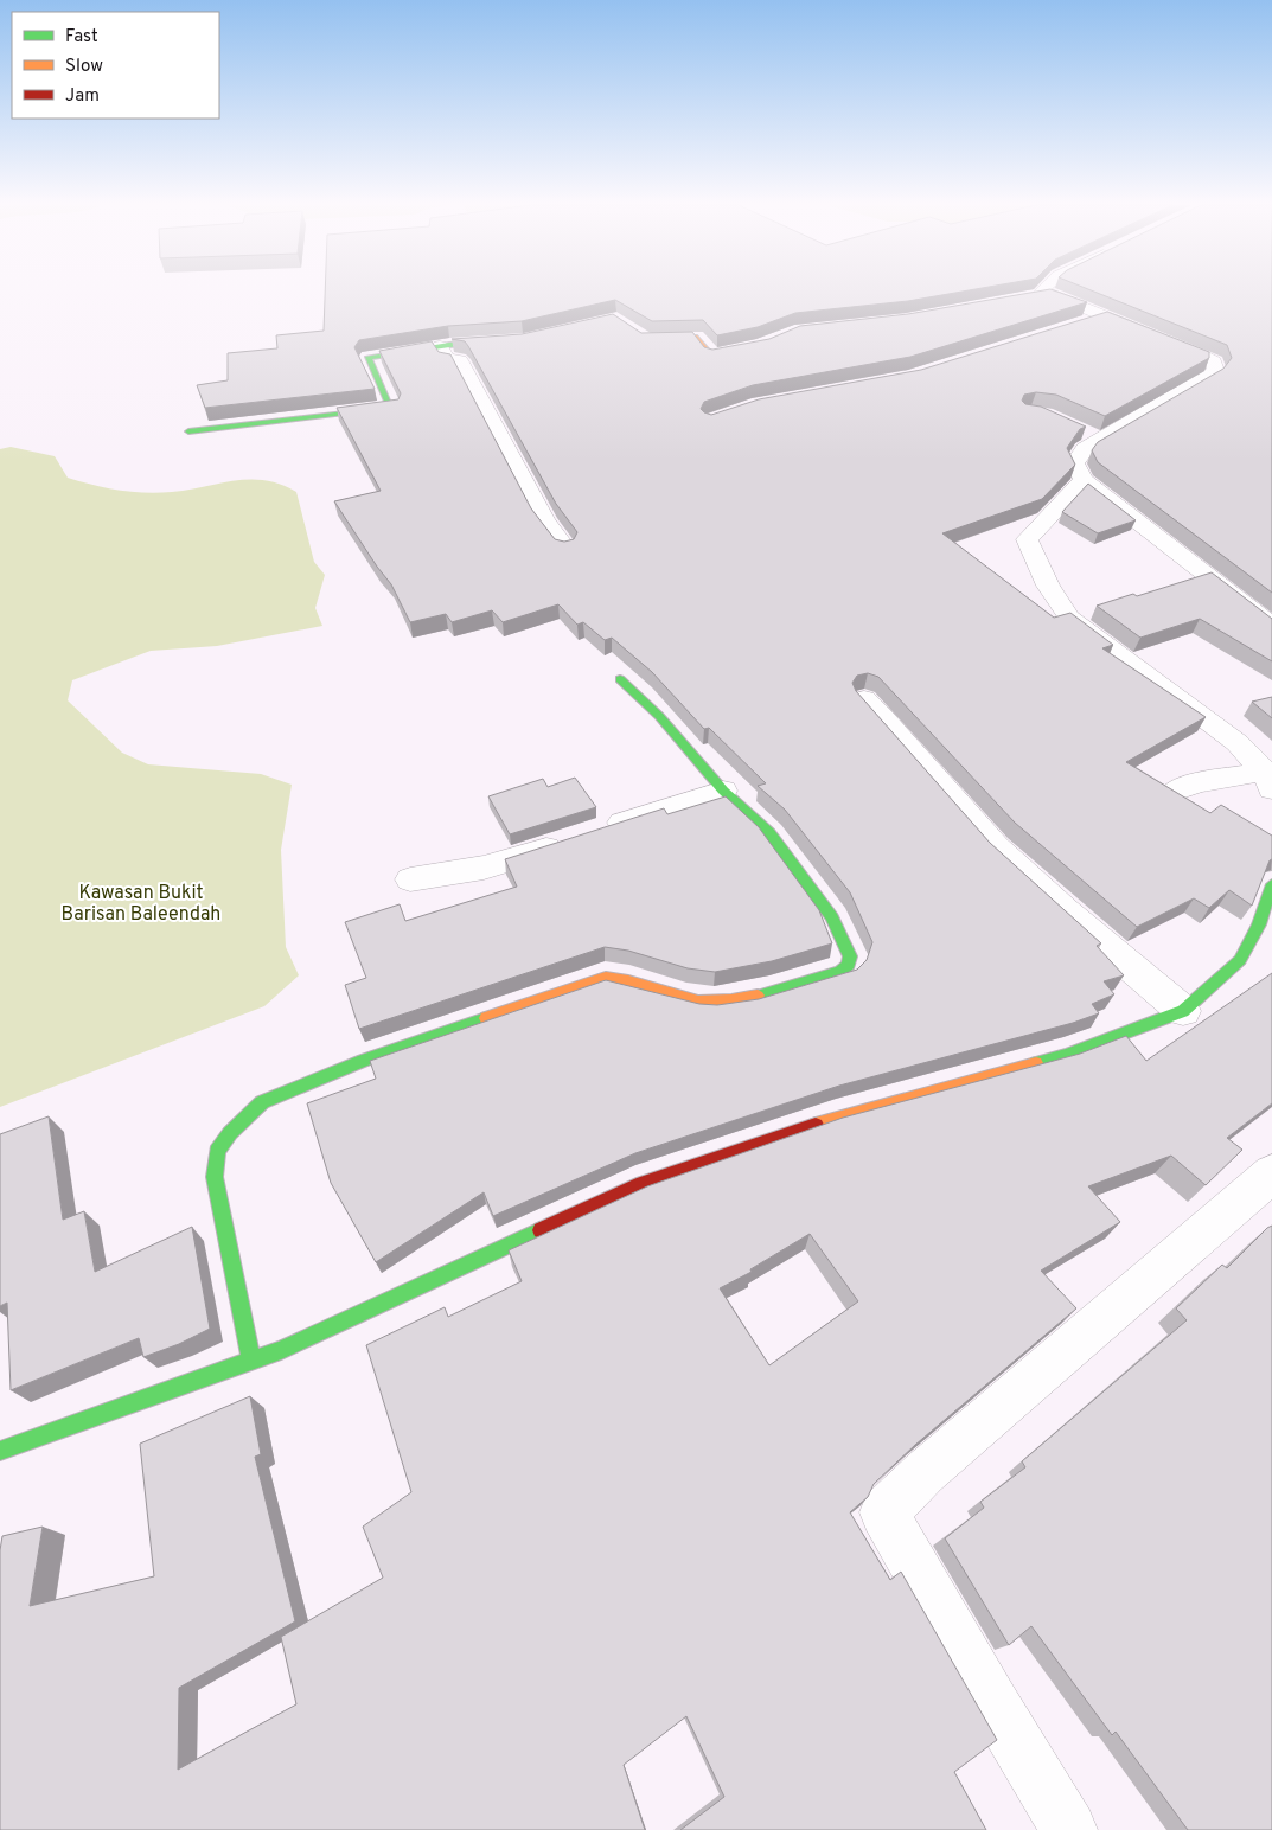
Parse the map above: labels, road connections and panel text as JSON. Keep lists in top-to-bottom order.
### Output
{
  "parks": ["Kawasan Bukit Barisan Baleendah"],
  "legend": ["Fast", "Slow", "Jam"]
}
